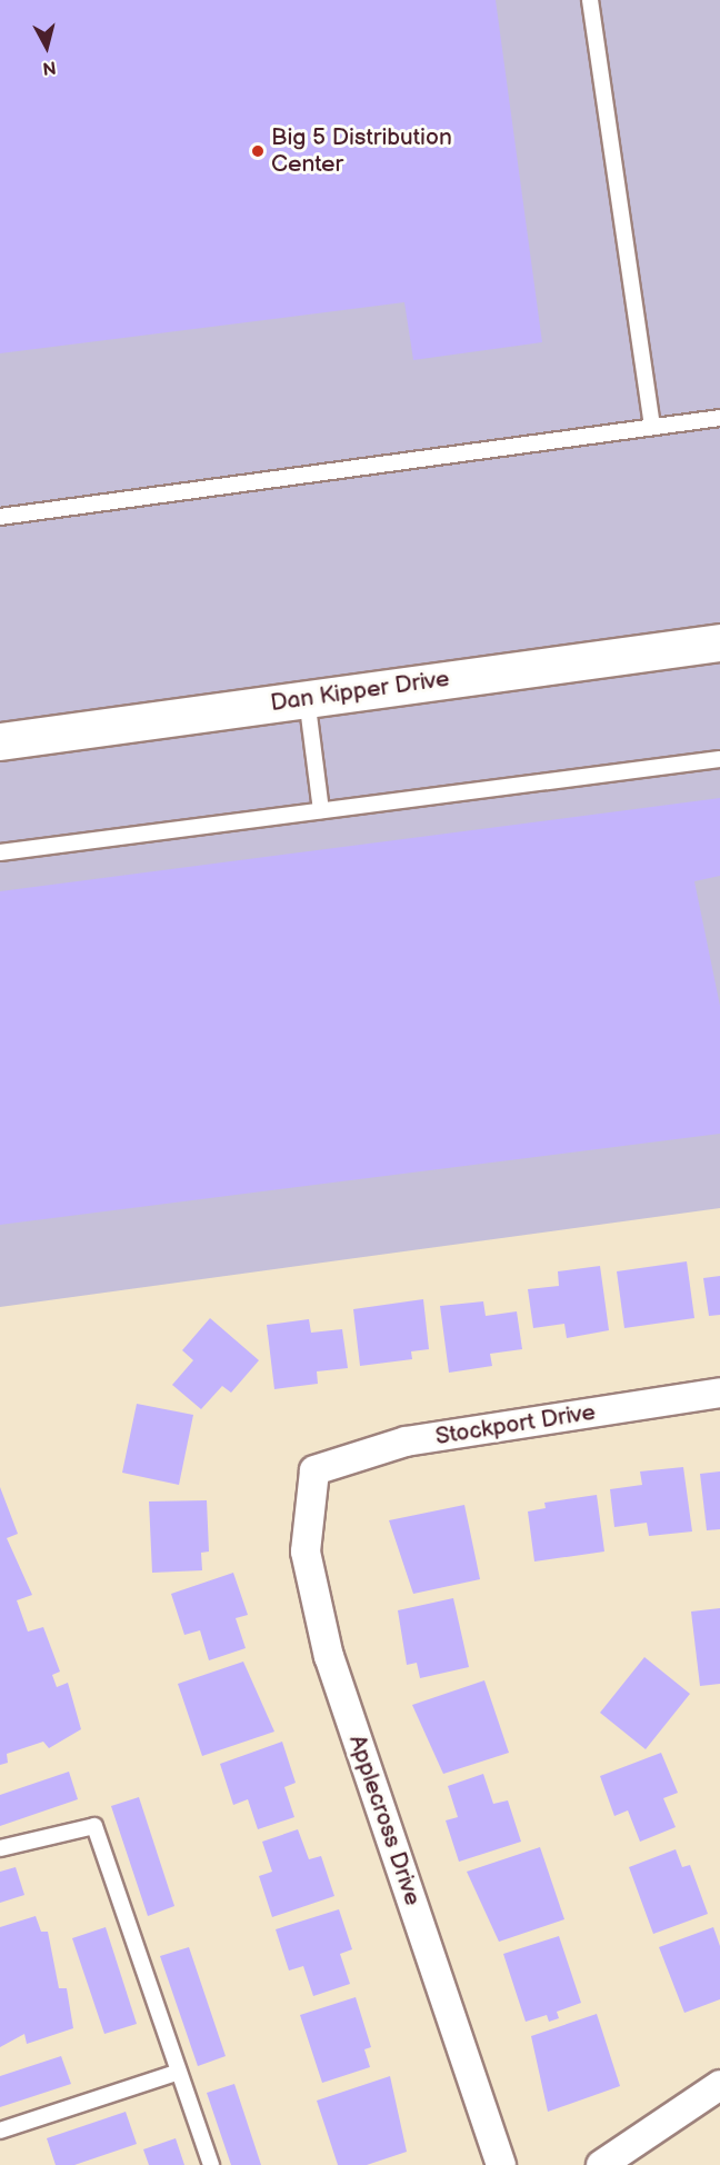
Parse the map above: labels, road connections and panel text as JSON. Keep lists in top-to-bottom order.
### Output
{
  "streets": {
    "street": ["Dan Kipper Drive", "Stockport Drive", "Applecross Drive"]
  },
  "crossings": [
    ["Stockport Drive", "Applecross Drive"]
  ],
  "places": ["Big 5 Distribution Center"],
  "north": "bottom"
}
